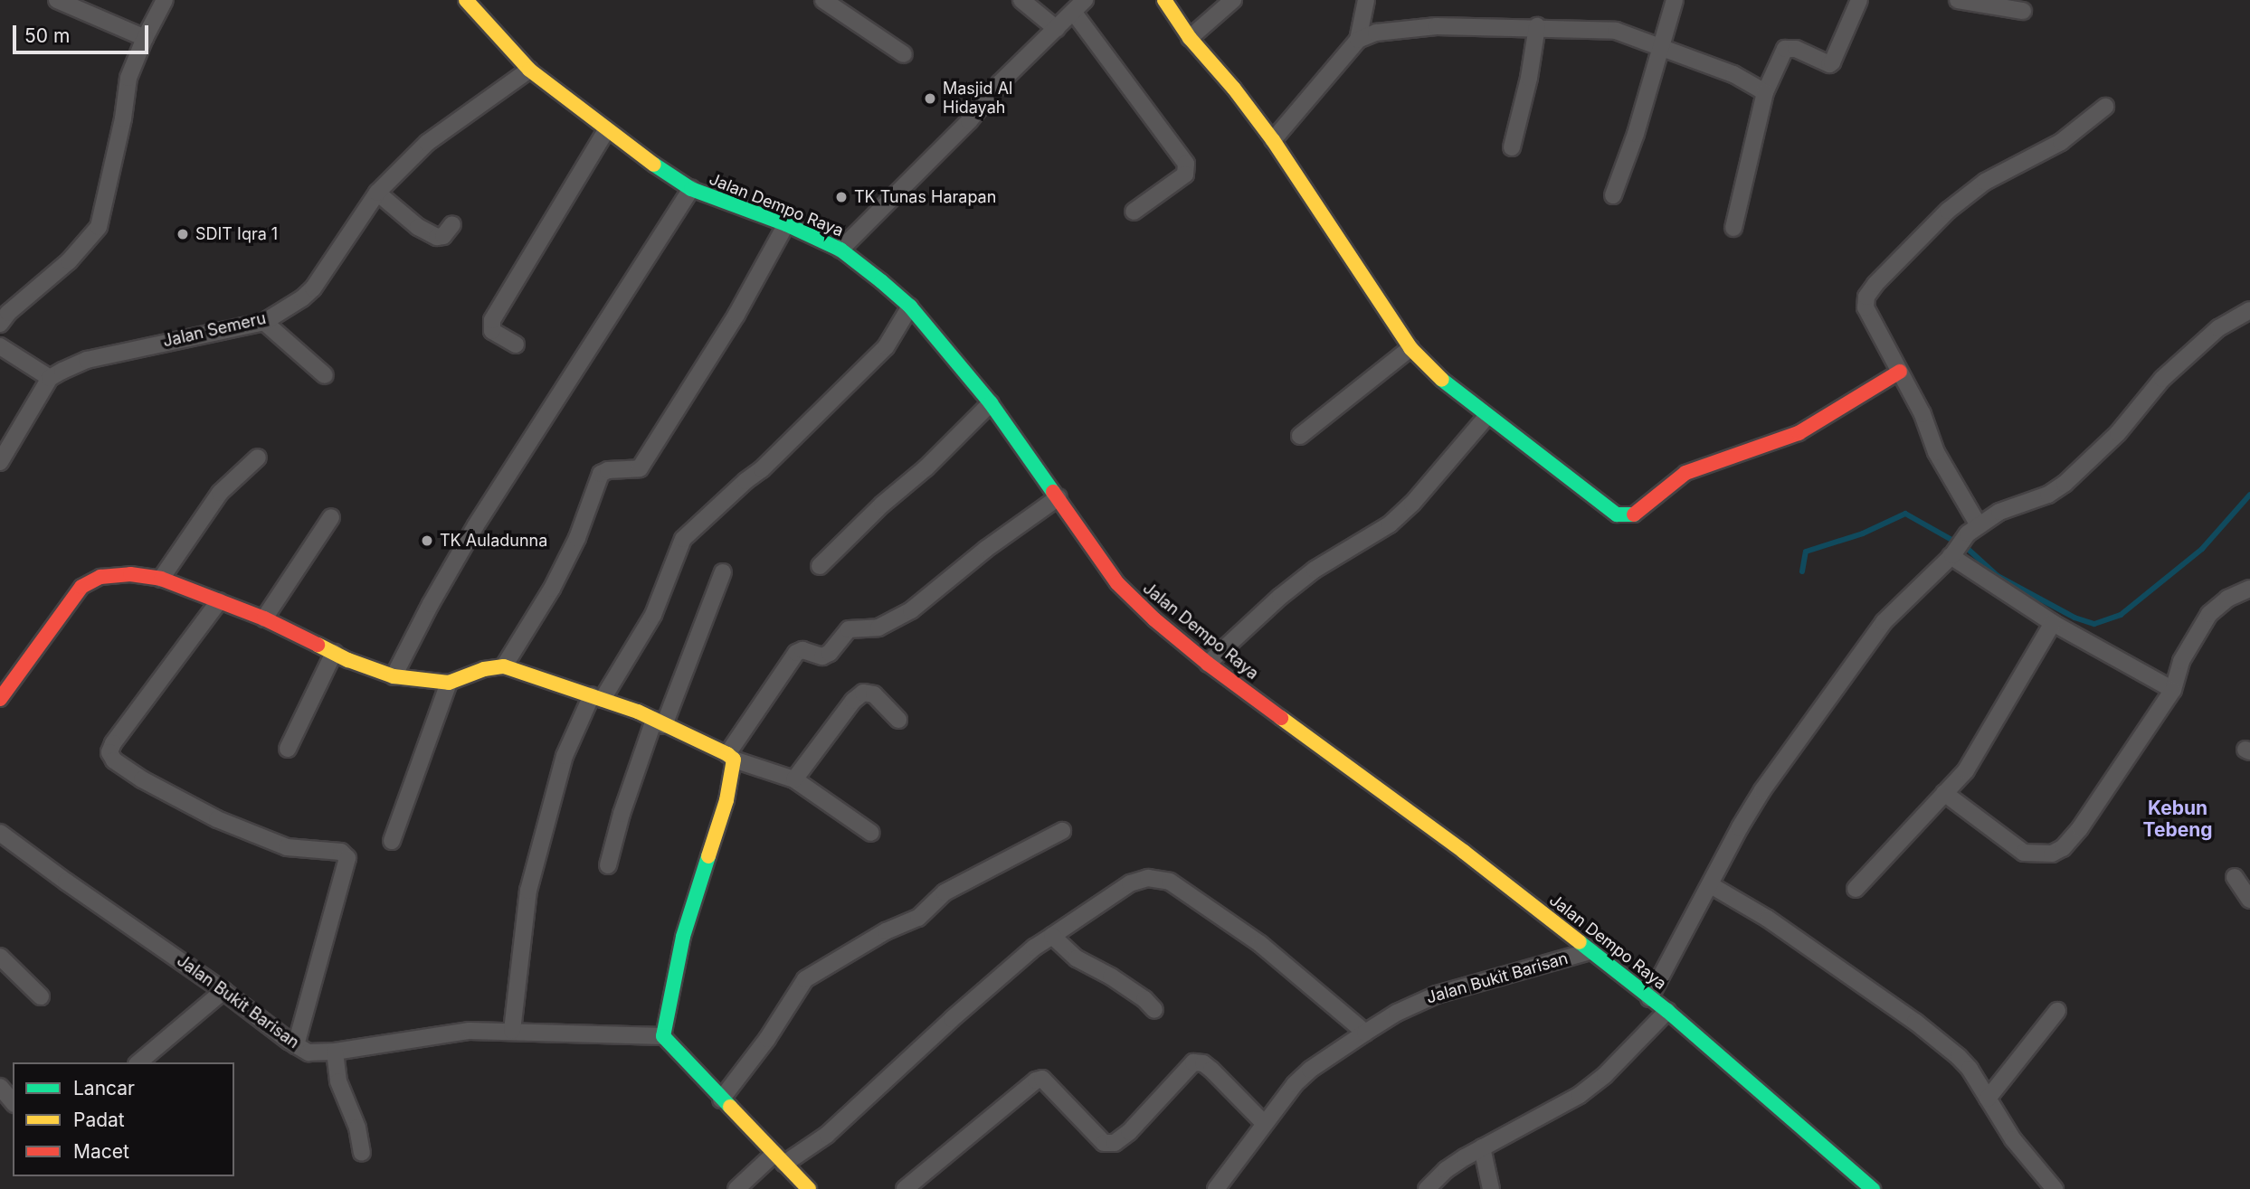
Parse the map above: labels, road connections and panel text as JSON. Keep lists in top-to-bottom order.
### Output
{
  "streets": {
    "street": ["Jalan Dempo Raya", "Jalan Semeru", "Jalan Bukit Barisan"]
  },
  "crossings": [
    ["Jalan Dempo Raya", "Jalan Semeru"],
    ["Jalan Dempo Raya", "Jalan Bukit Barisan"]
  ],
  "districts": ["Kebun Tebeng"],
  "places": [
    "Masjid Al Hidayah",
    "TK Tunas Harapan",
    "SDIT Iqra 1",
    "TK Auladunna"
  ],
  "legend": ["Lancar", "Padat", "Macet"],
  "scale_bar": "50 m"
}
